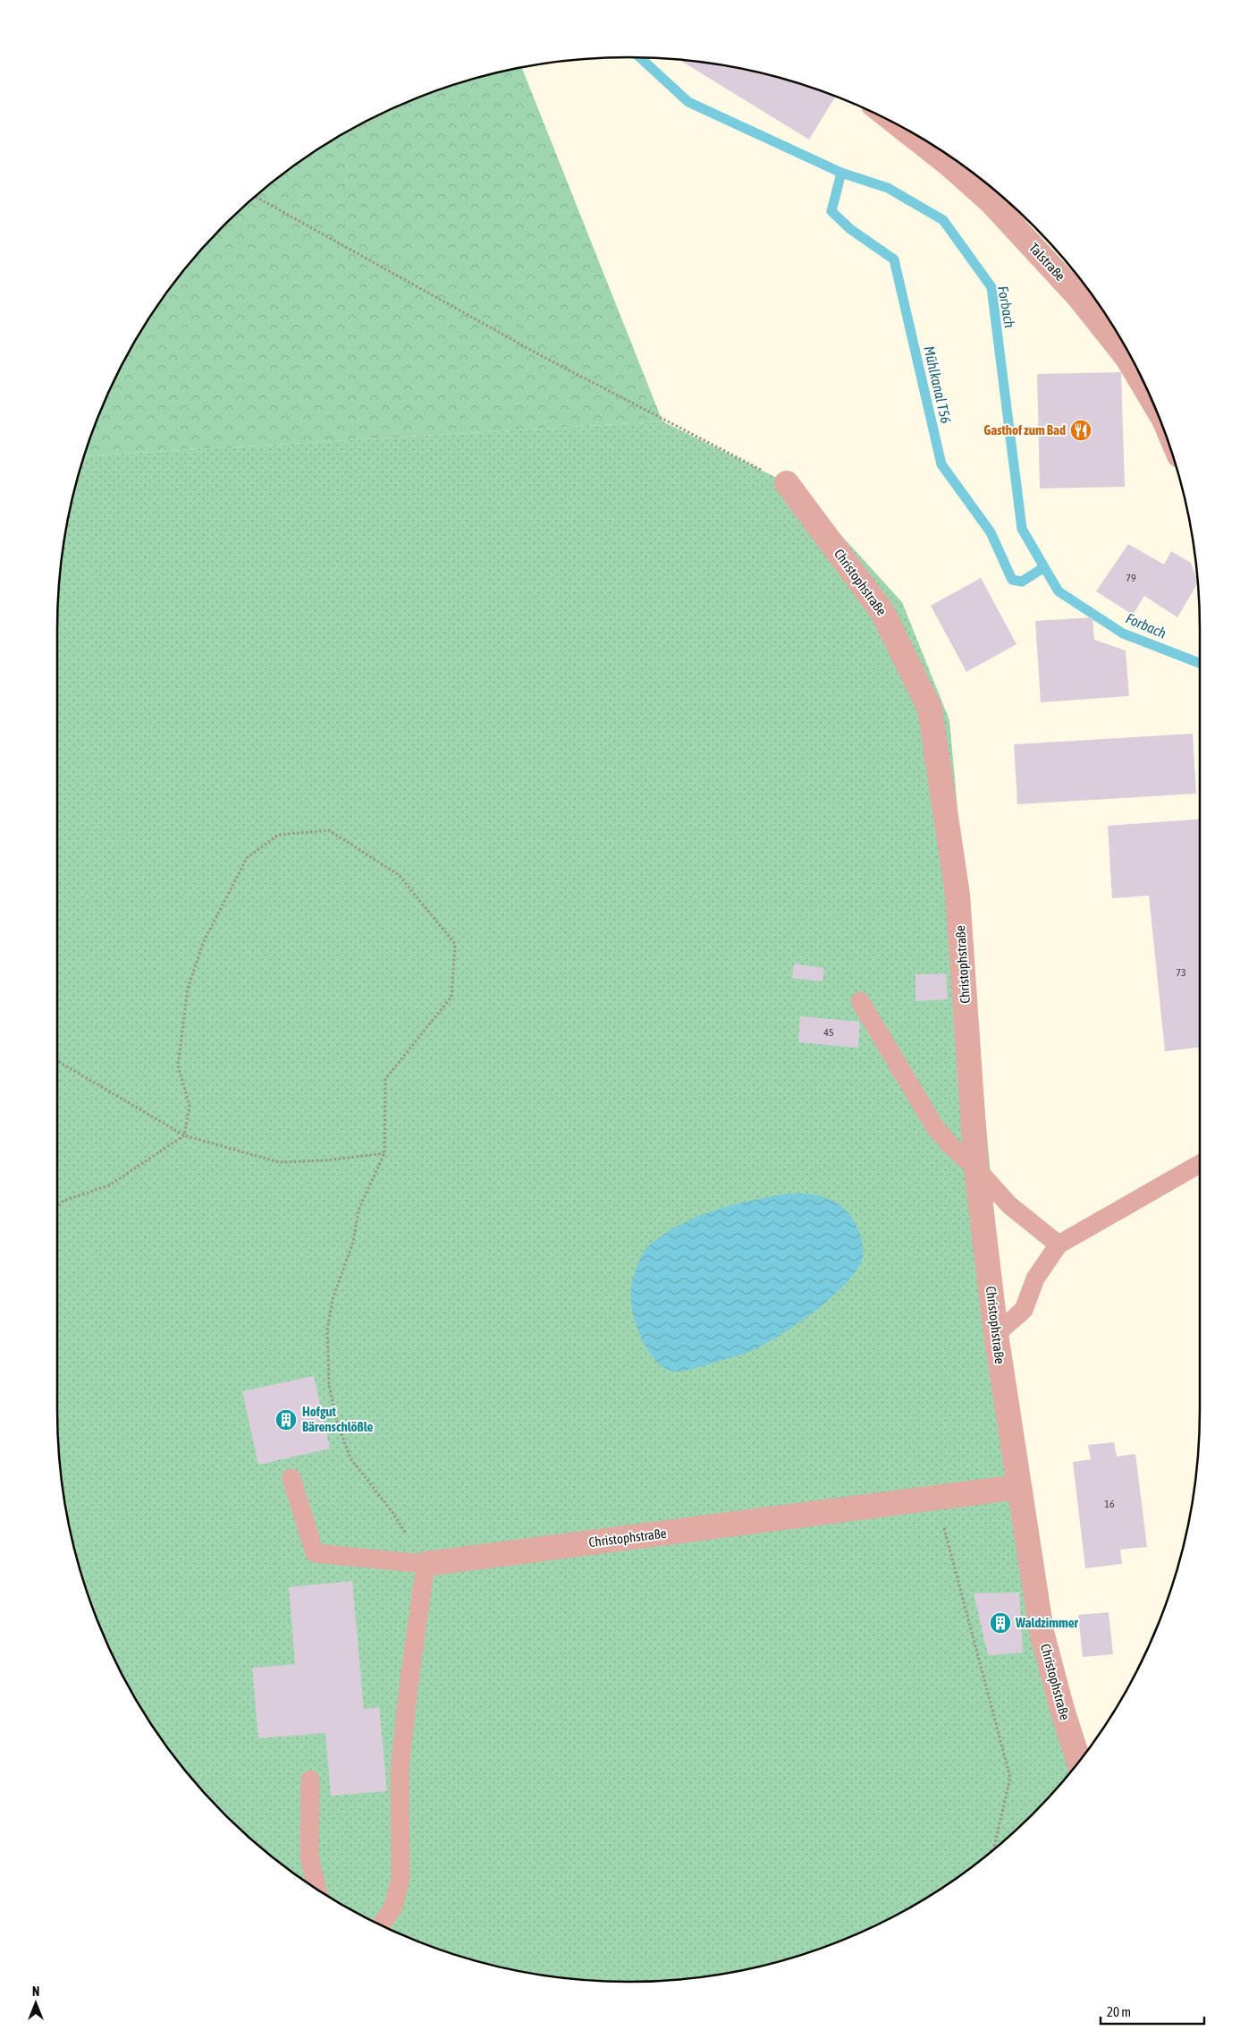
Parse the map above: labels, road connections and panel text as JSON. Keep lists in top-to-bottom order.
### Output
{
  "streets": {
    "street": ["Talstraße", "Christophstraße"]
  },
  "water": ["Forbach", "Mühlkanal T56"],
  "places": {
    "restaurant": ["Gasthof zum Bad"],
    "building": ["Hofgut Bärenschlößle", "Waldzimmer"]
  },
  "house_numbers": [
    "79",
    "73",
    "45",
    "16"
  ],
  "scale_bar": "20 m",
  "north": "top"
}
